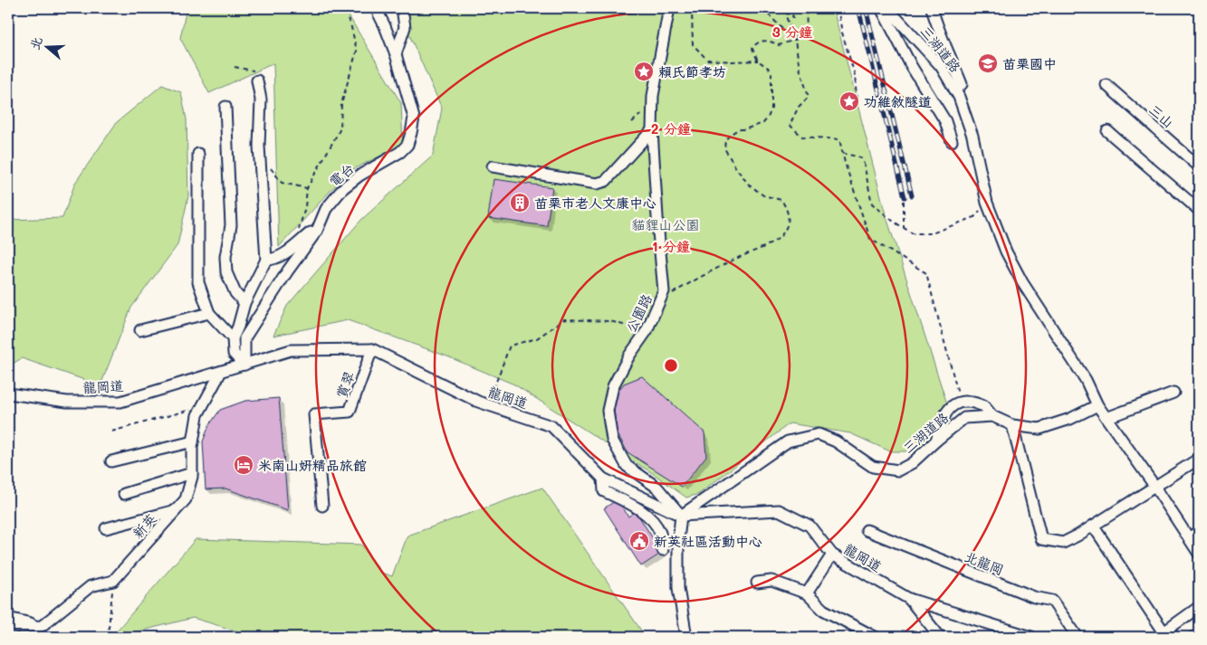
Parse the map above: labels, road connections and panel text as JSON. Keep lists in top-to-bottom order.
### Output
{
  "streets": {
    "street": [
      "三湖道路",
      "三山",
      "電台",
      "公園路",
      "賞翠",
      "龍岡道",
      "新英",
      "北龍岡"
    ]
  },
  "crossings": [
    ["三湖道路", "公園路"],
    ["三湖道路", "龍岡道"],
    ["電台", "龍岡道"],
    ["公園路", "龍岡道"],
    ["賞翠", "龍岡道"],
    ["龍岡道", "新英"]
  ],
  "parks": ["貓貍山公園"],
  "places": {
    "school or university": ["苗栗國中"],
    "place": ["賴氏節孝坊", "功維敘隧道"],
    "building": ["苗栗市老人文康中心"],
    "hotel": ["米南山妍精品旅館"],
    "public building": ["新英社區活動中心"]
  },
  "north": "left",
  "rings": ["3 分鐘", "2 分鐘", "1 分鐘"]
}
